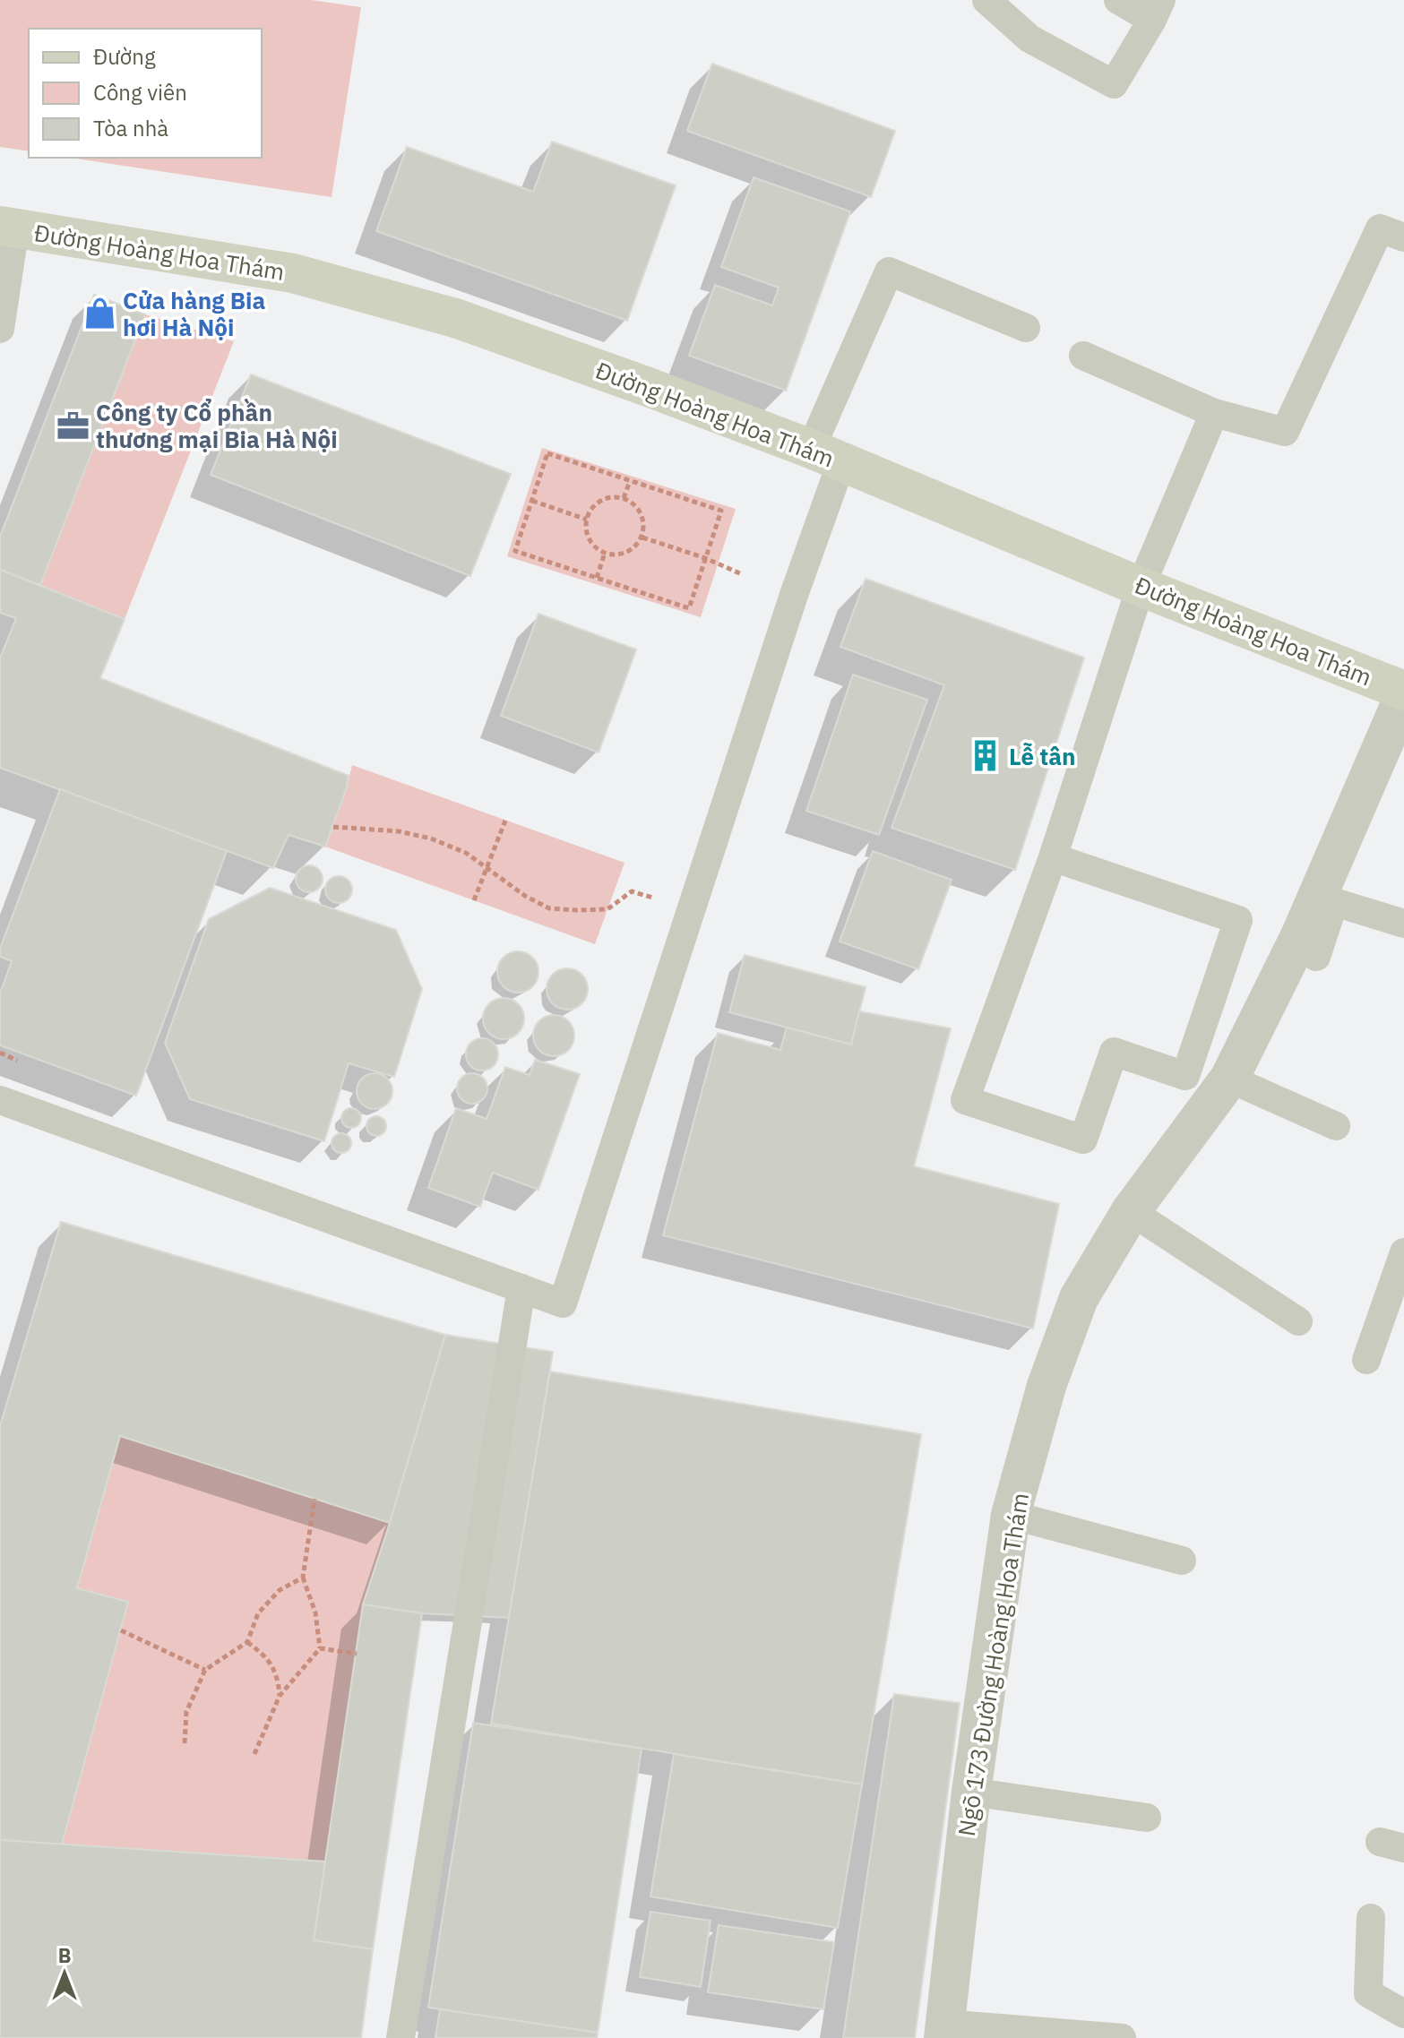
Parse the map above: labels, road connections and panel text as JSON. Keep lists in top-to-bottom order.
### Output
{
  "streets": {
    "main road": ["Đường Hoàng Hoa Thám"],
    "street": ["Ngõ 173 Đường Hoàng Hoa Thám"]
  },
  "places": {
    "shop": ["Cửa hàng Bia hơi Hà Nội"],
    "office": ["Công ty Cổ phần thương mại Bia Hà Nội"],
    "building": ["Lễ tân"]
  },
  "legend": ["Đường", "Công viên", "Tòa nhà"],
  "north": "top"
}
